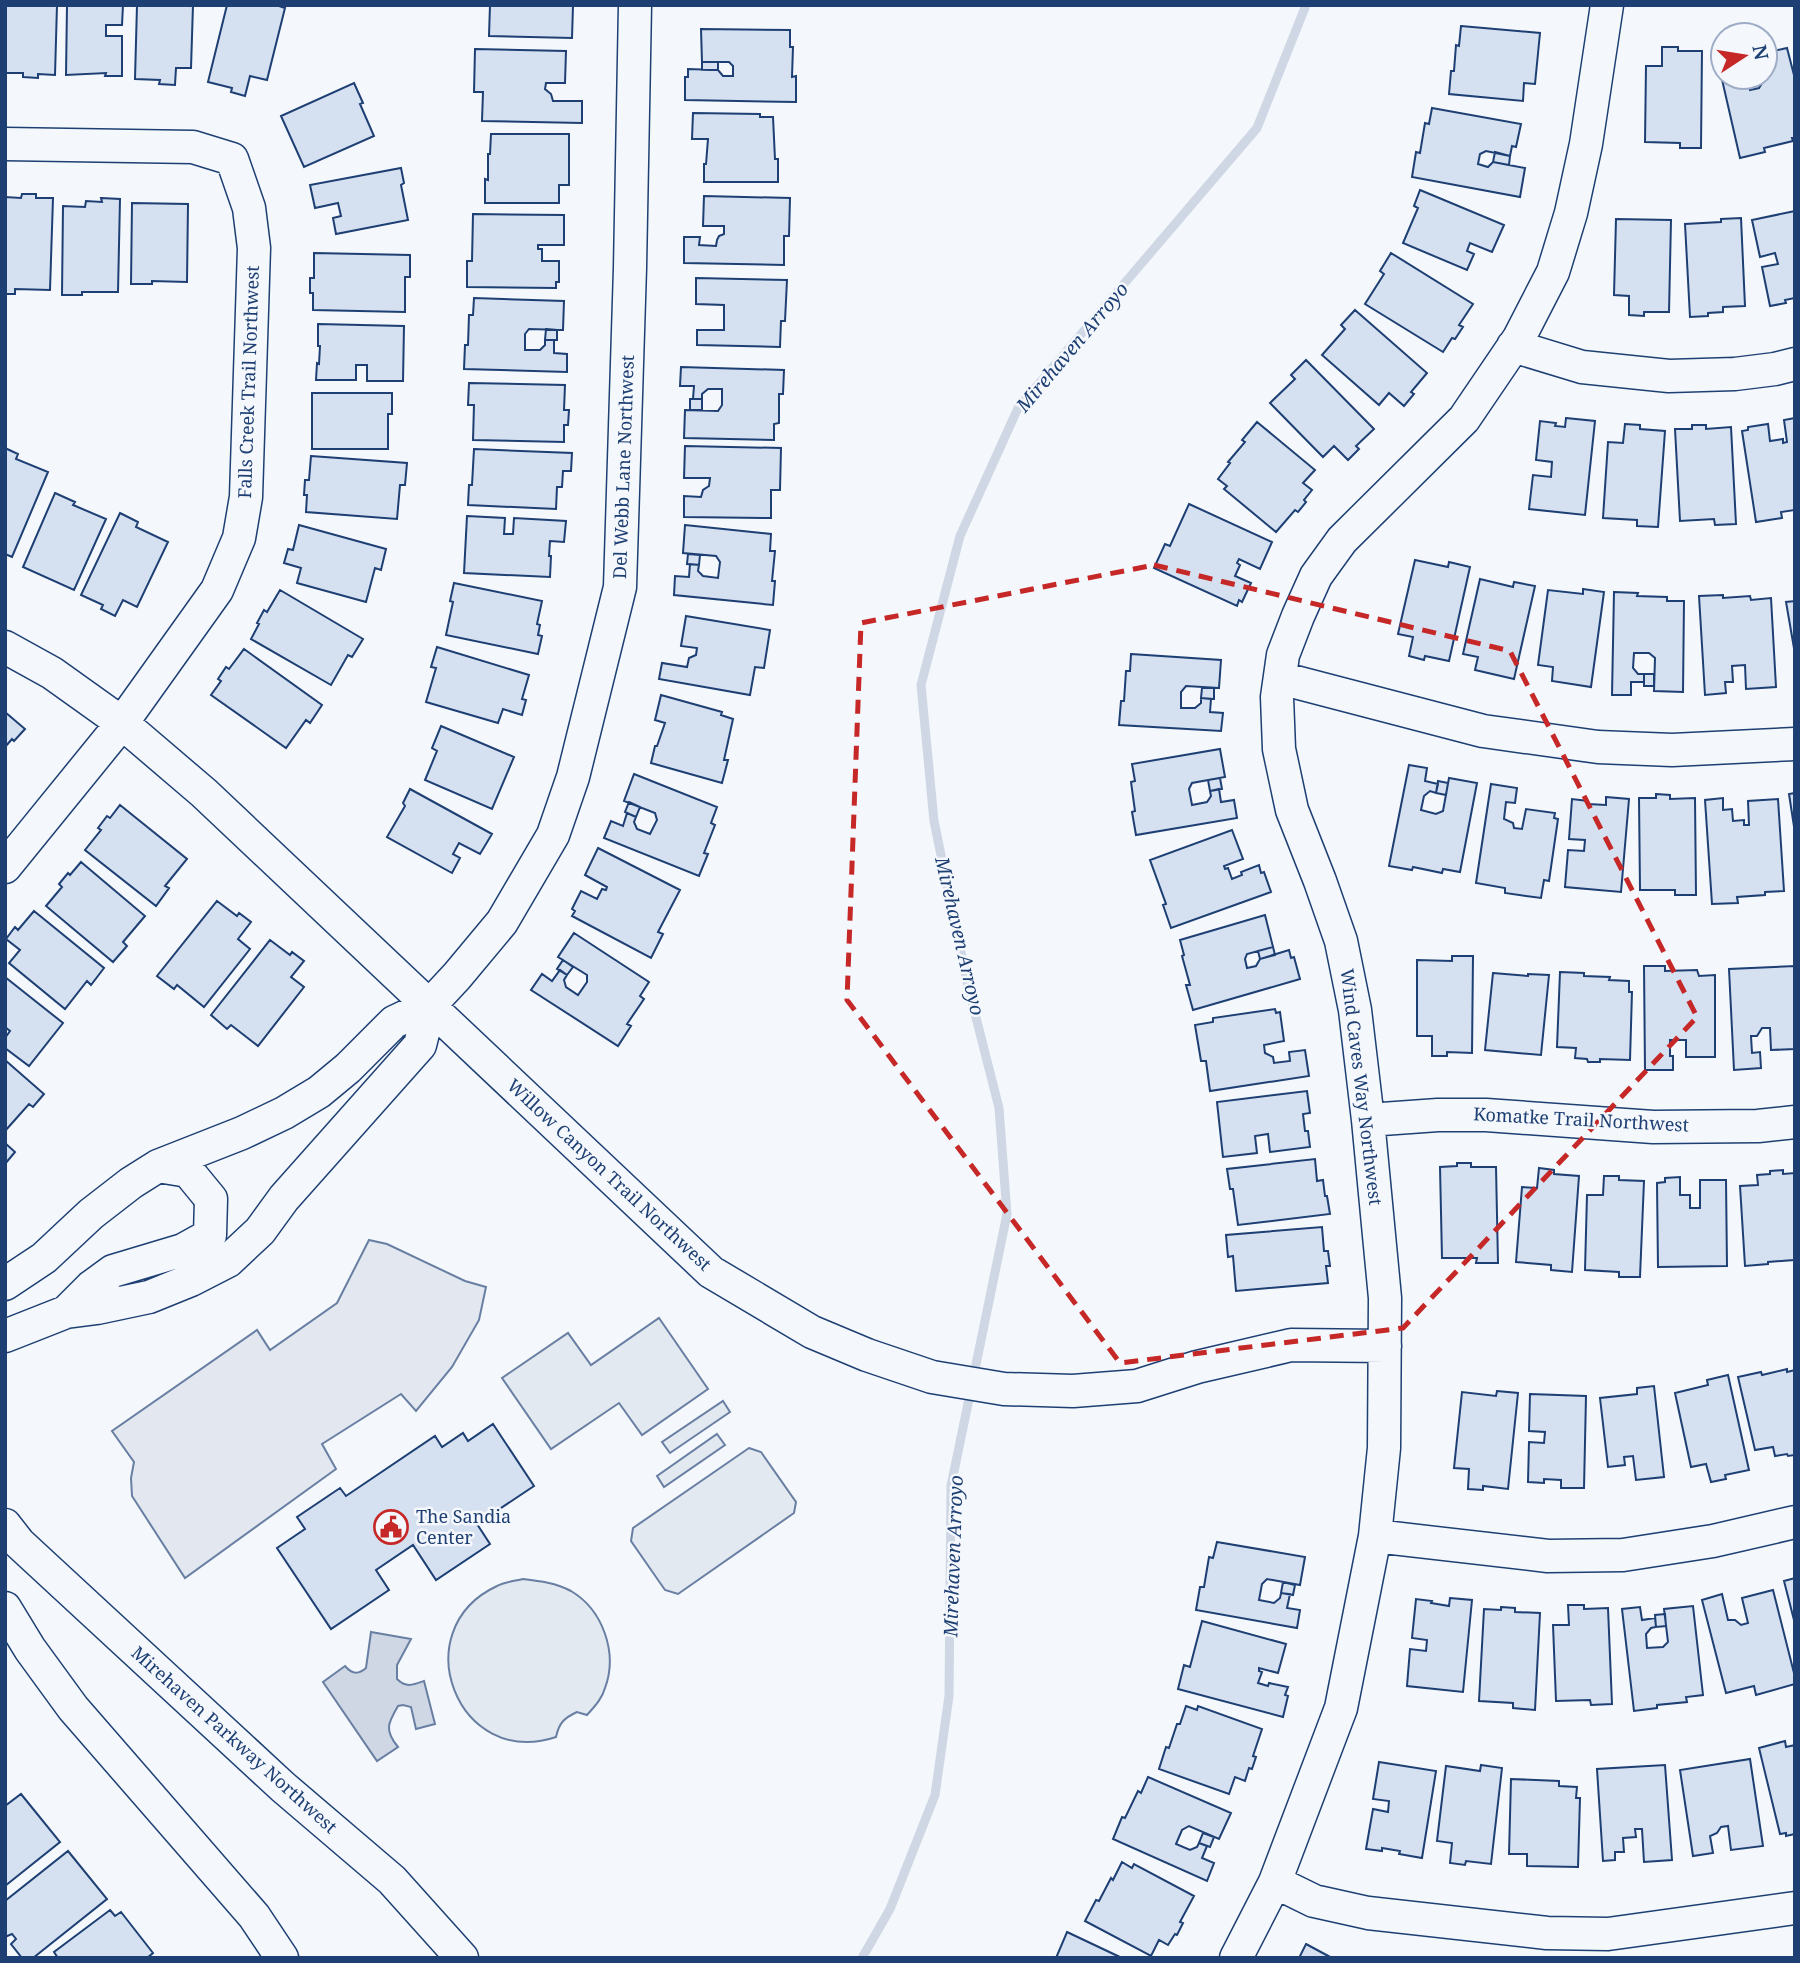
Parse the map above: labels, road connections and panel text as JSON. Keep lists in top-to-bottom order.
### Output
{
  "streets": {
    "street": [
      "Falls Creek Trail Northwest",
      "Del Webb Lane Northwest",
      "Wind Caves Way Northwest",
      "Komatke Trail Northwest",
      "Willow Canyon Trail Northwest",
      "Mirehaven Parkway Northwest"
    ]
  },
  "crossings": [
    ["Falls Creek Trail Northwest", "Willow Canyon Trail Northwest"],
    ["Del Webb Lane Northwest", "Willow Canyon Trail Northwest"],
    ["Wind Caves Way Northwest", "Komatke Trail Northwest"],
    ["Wind Caves Way Northwest", "Willow Canyon Trail Northwest"]
  ],
  "water": ["Mirehaven Arroyo"],
  "places": {
    "public building": ["The Sandia Center"]
  },
  "north": "right"
}
